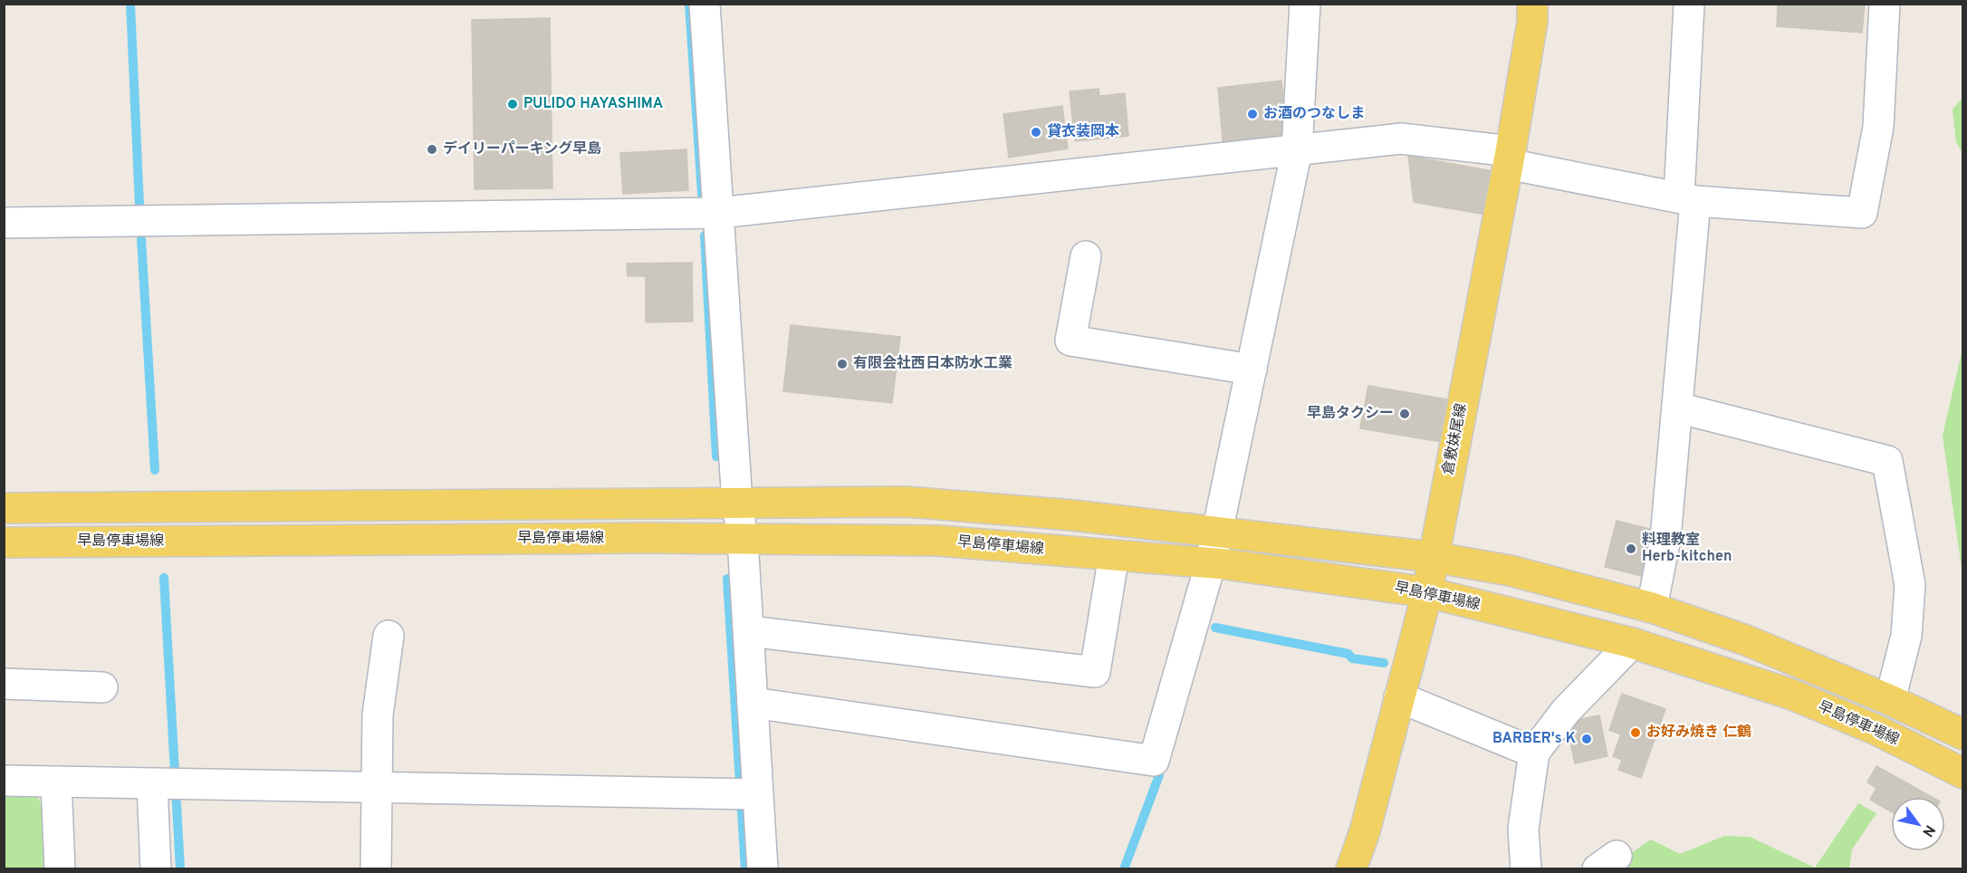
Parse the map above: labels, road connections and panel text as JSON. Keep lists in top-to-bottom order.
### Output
{
  "streets": {
    "main road": ["倉敷妹尾線", "早島停車場線"]
  },
  "crossings": [
    ["倉敷妹尾線", "早島停車場線"]
  ],
  "places": [
    "PULIDO HAYASHIMA",
    "お酒のつなしま",
    "貸衣装岡本",
    "デイリーパーキング早島",
    "有限会社西日本防水工業",
    "早島タクシー",
    "料理教室 Herb-kitchen",
    "お好み焼き 仁鶴",
    "BARBER's K"
  ],
  "north": "bottom right"
}
